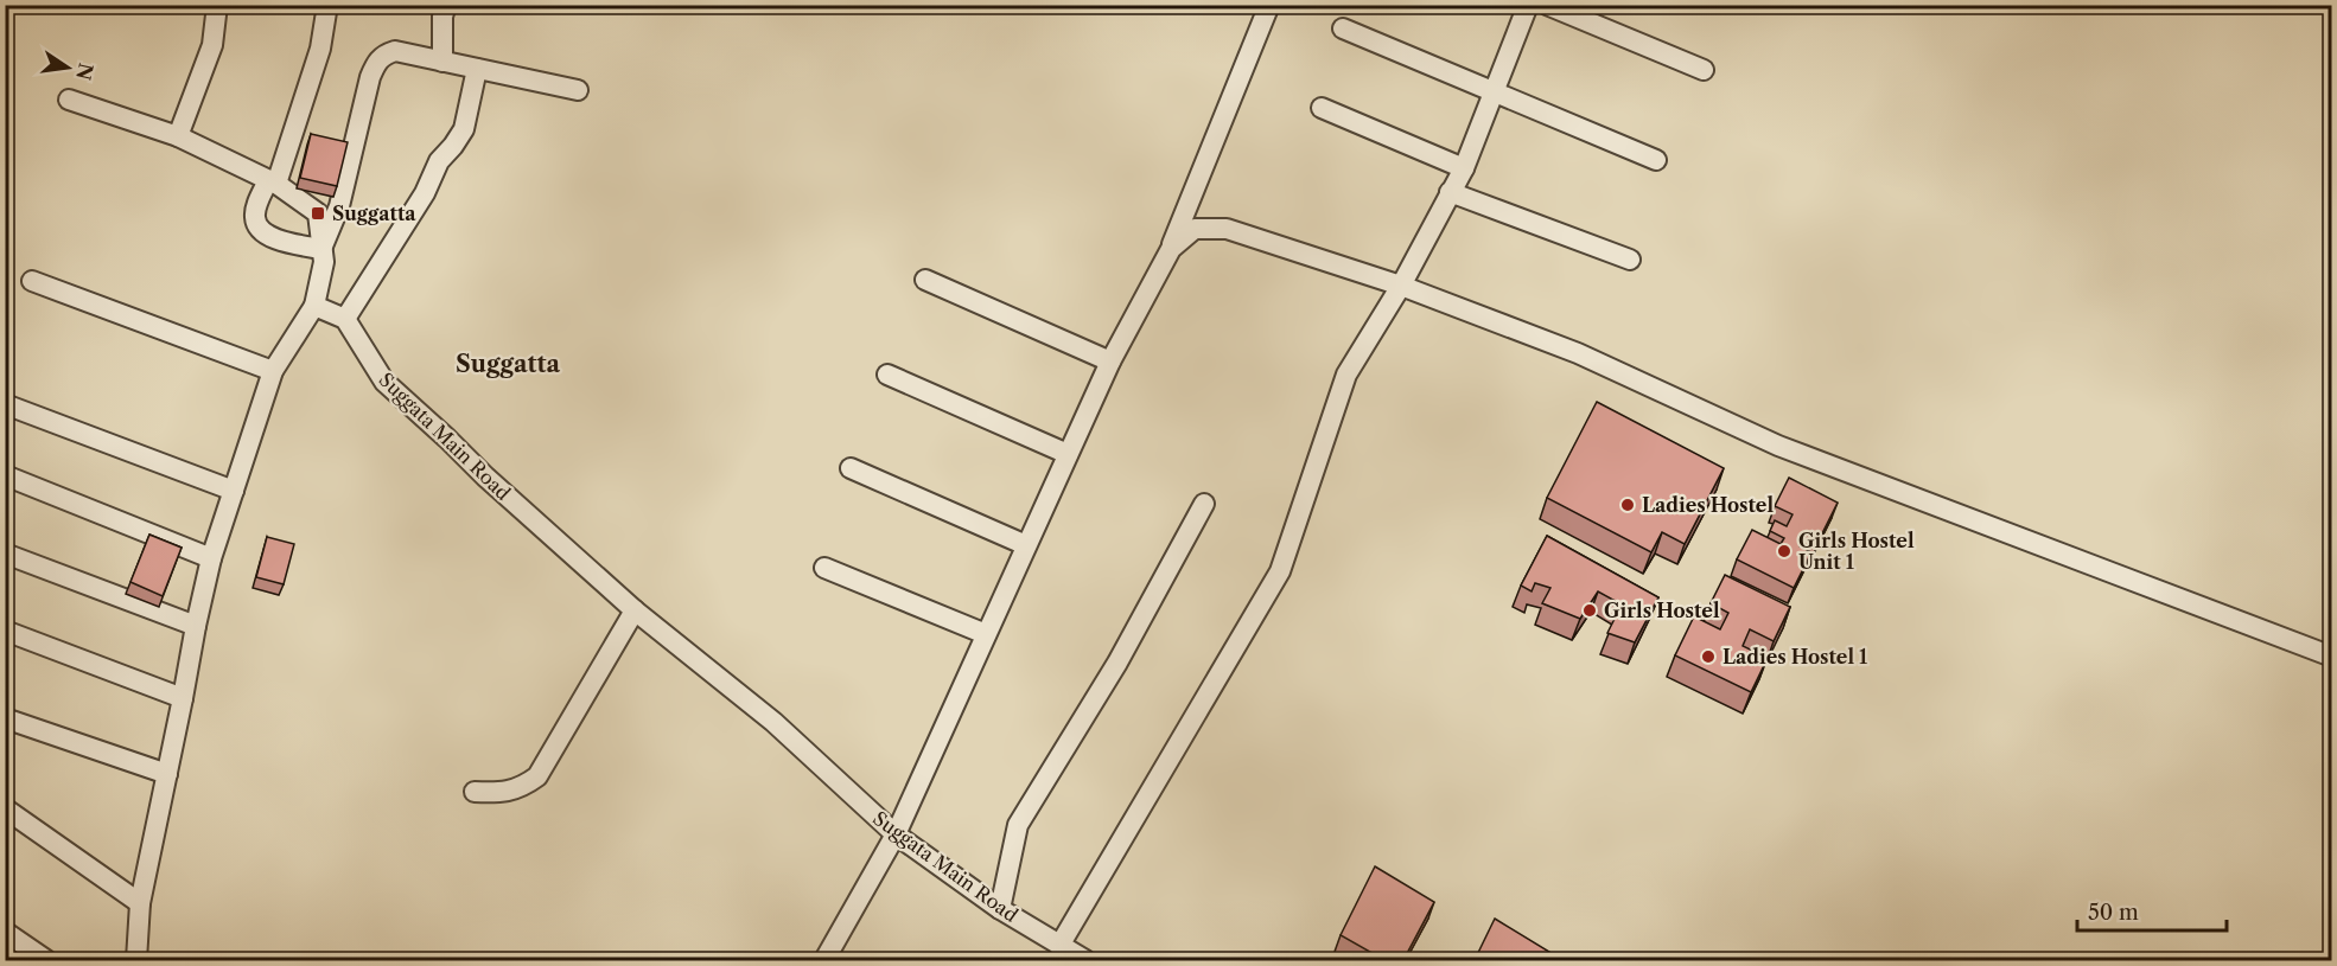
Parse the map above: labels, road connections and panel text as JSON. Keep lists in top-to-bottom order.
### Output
{
  "streets": {
    "street": ["Suggata Main Road"]
  },
  "districts": ["Suggatta"],
  "places": {
    "transit": ["Suggatta"],
    "other": [
      "Ladies Hostel",
      "Girls Hostel Unit 1",
      "Girls Hostel",
      "Ladies Hostel 1"
    ]
  },
  "scale_bar": "50 m",
  "north": "right"
}
